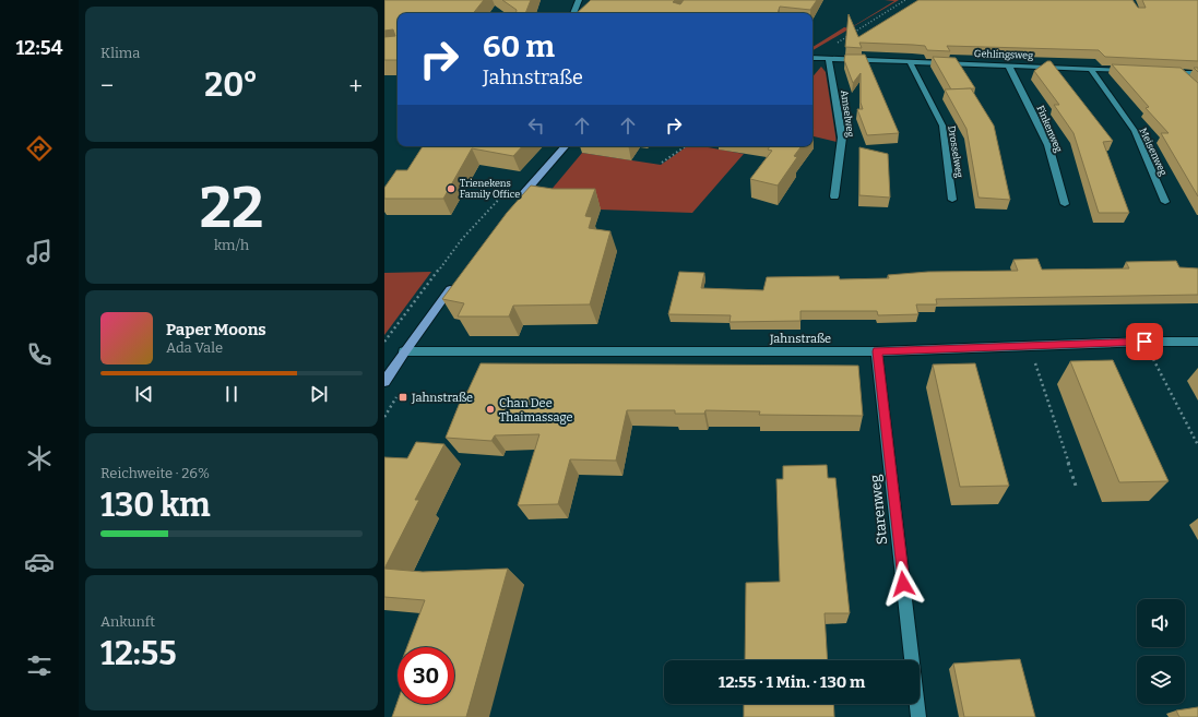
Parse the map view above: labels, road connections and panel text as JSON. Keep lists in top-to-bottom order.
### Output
{
  "streets": {
    "street": [
      "Gehlingsweg",
      "Amselweg",
      "Finkenweg",
      "Drosselweg",
      "Meisenweg",
      "Jahnstraße",
      "Starenweg"
    ]
  },
  "crossings": [
    ["Gehlingsweg", "Amselweg"],
    ["Gehlingsweg", "Finkenweg"],
    ["Gehlingsweg", "Drosselweg"],
    ["Gehlingsweg", "Meisenweg"],
    ["Jahnstraße", "Starenweg"]
  ],
  "places": {
    "other": ["Trienekens Family Office", "Chan Dee Thaimassage"],
    "transit": ["Jahnstraße"]
  },
  "page": {
    "tabs": "12:54",
    "tile": [
      "Klima",
      ["22", "km/h"],
      ["Reichweite · 26%", "130 km"],
      ["Ankunft", "12:55"]
    ],
    "turn": ["60 m", "Jahnstraße"],
    "heat": ["−", "20°", "+"],
    "song": ["Paper Moons", "Ada Vale"],
    "limit": "30",
    "trip": "12:55 · 1 Min. · 130 m"
  }
}
